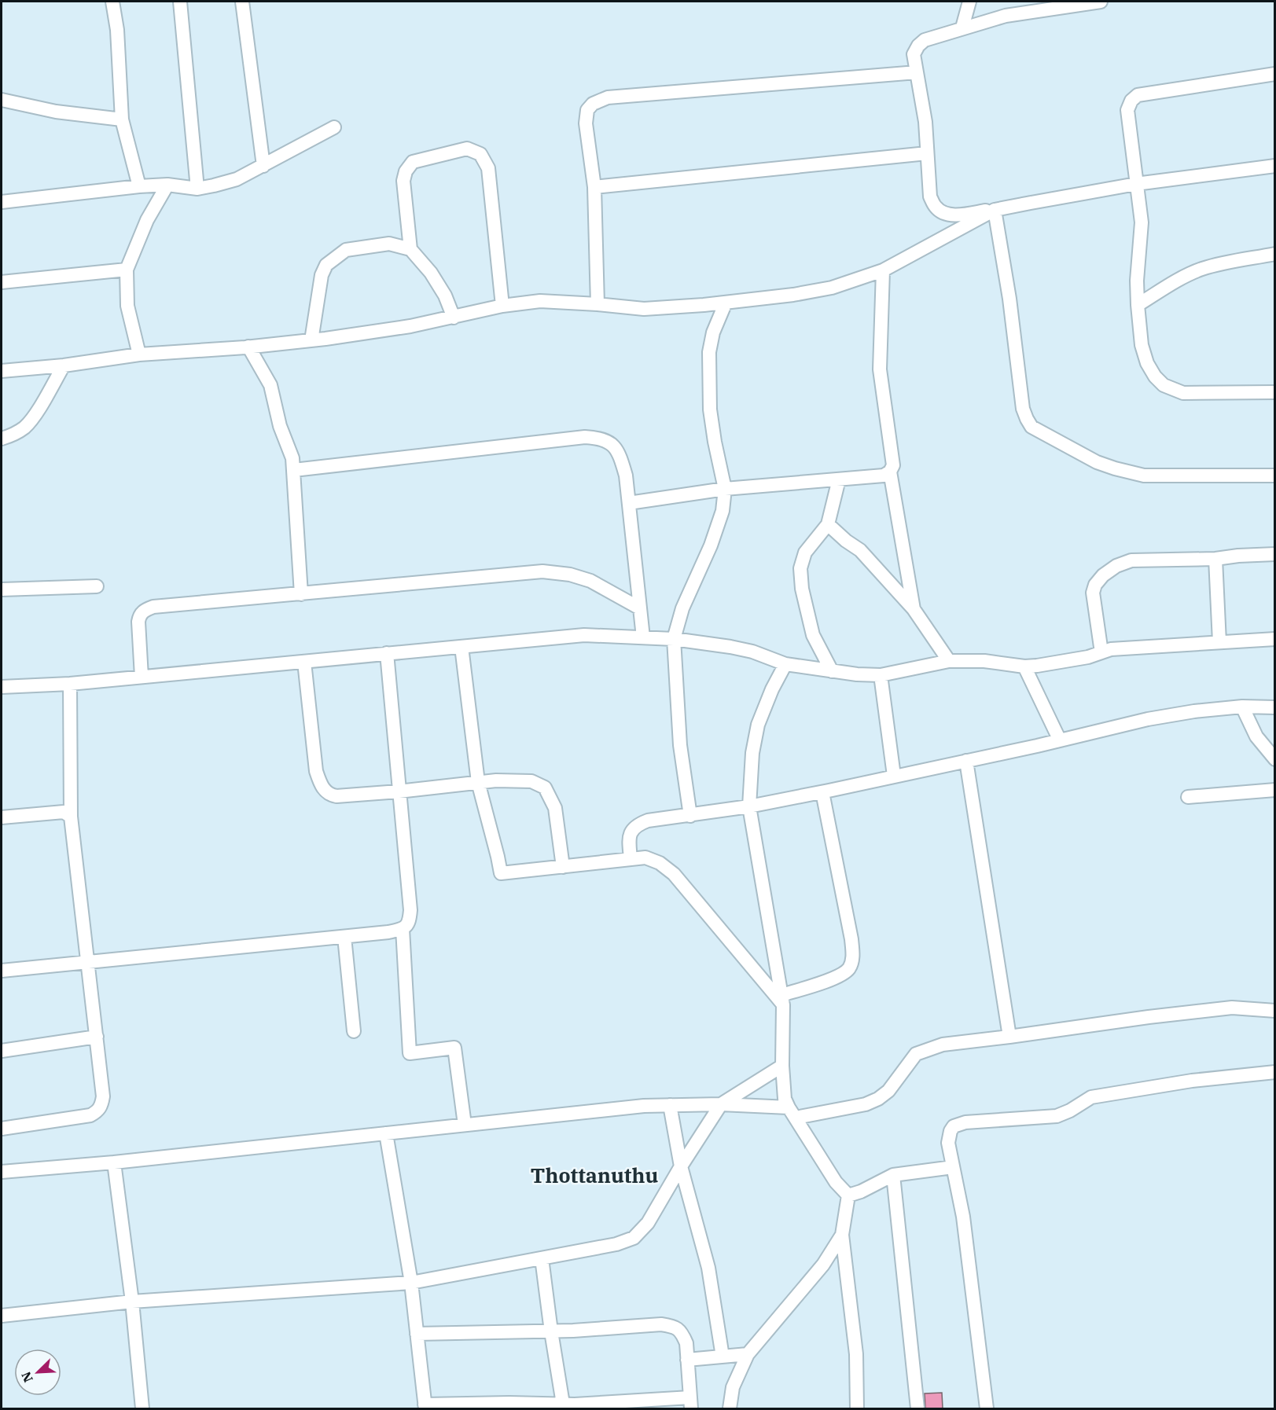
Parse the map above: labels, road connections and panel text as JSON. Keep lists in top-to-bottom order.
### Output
{
  "districts": ["Thottanuthu"],
  "north": "bottom left"
}
